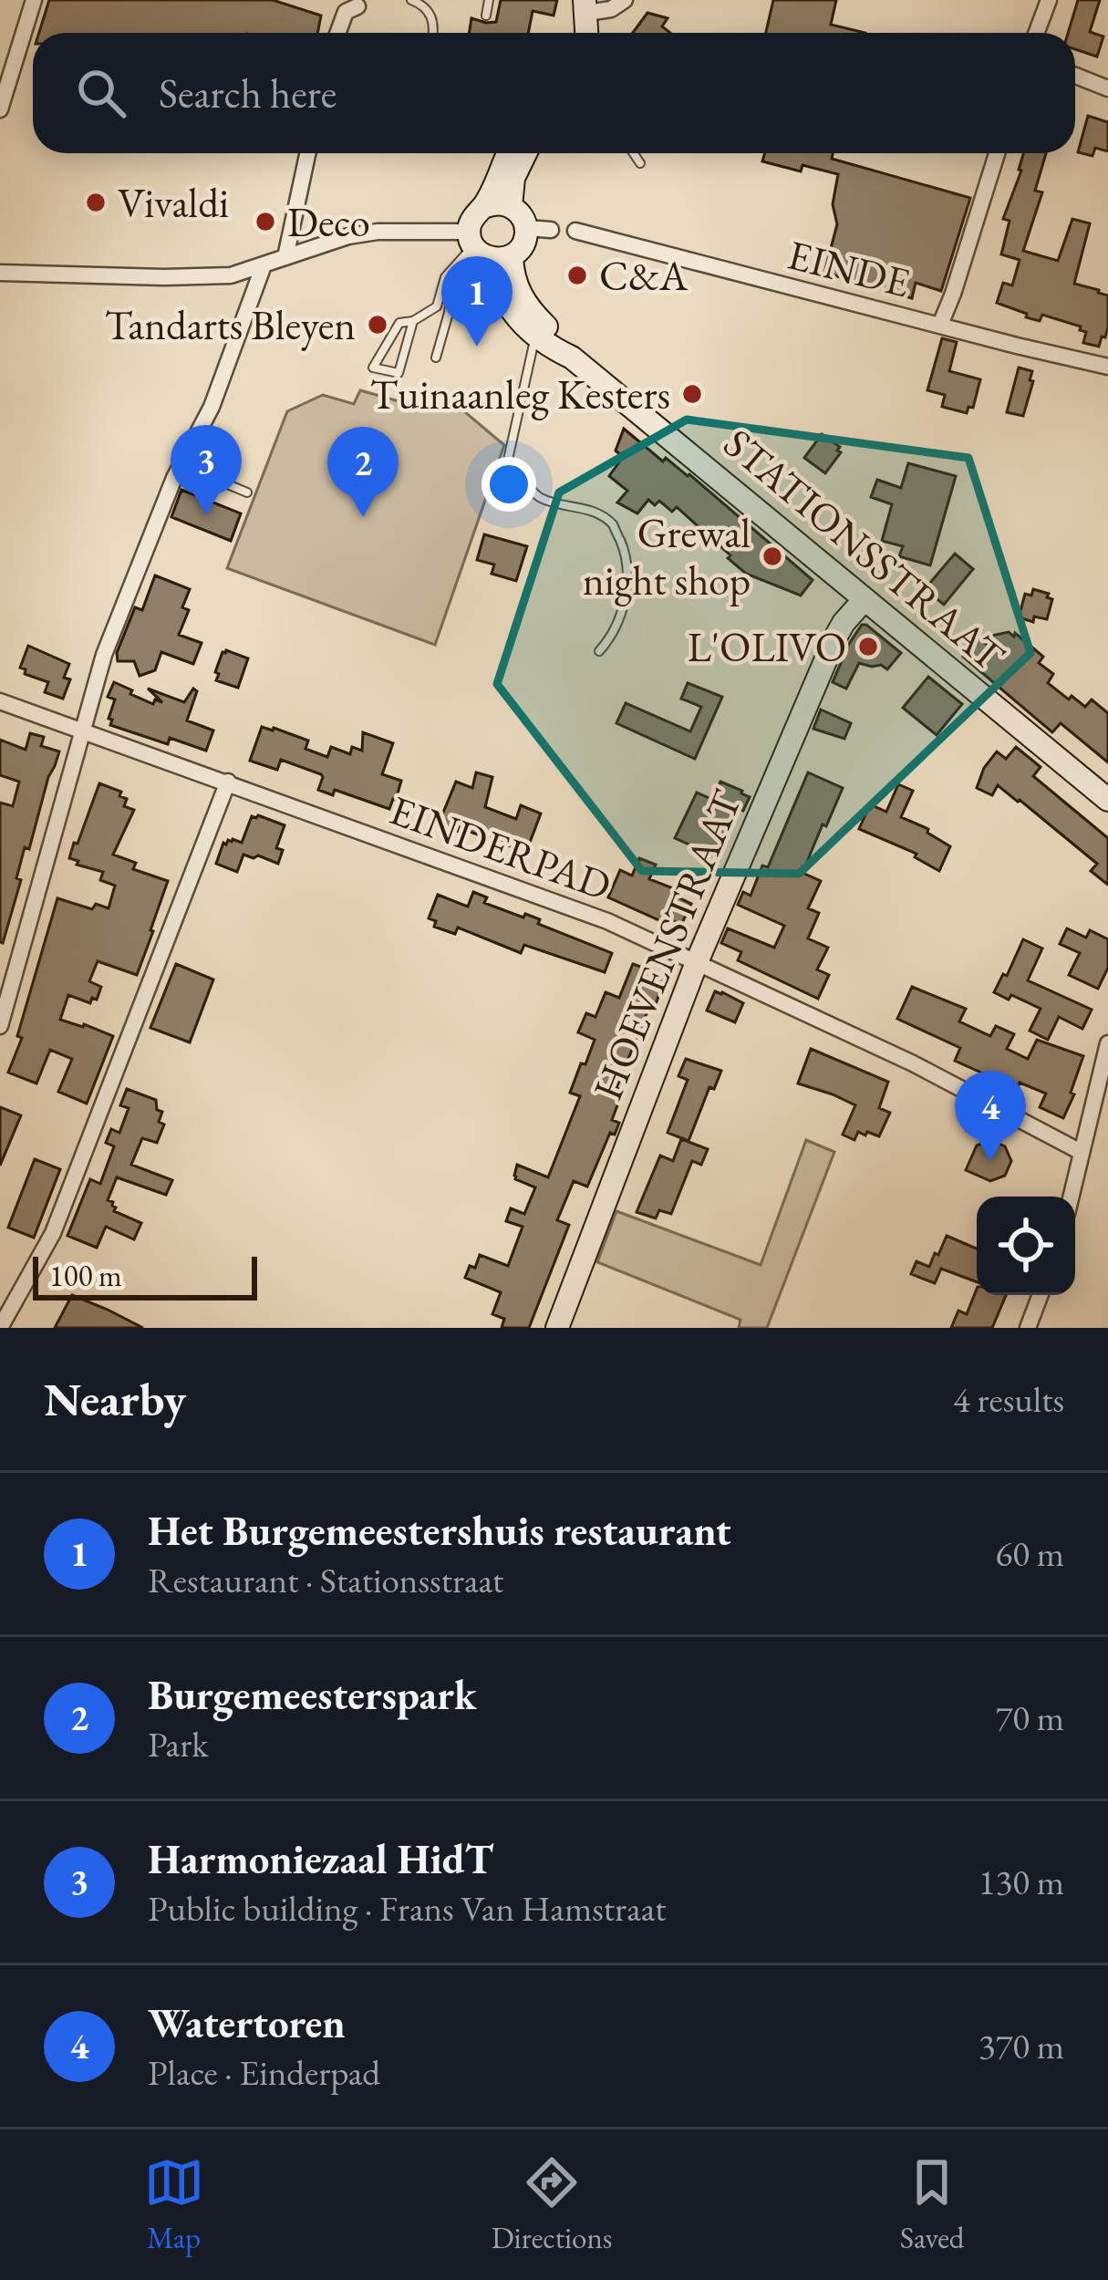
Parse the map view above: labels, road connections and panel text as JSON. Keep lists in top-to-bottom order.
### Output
{
  "streets": {
    "main road": ["STATIONSSTRAAT", "HOEVENSTRAAT"],
    "street": ["EINDE", "EINDERPAD"]
  },
  "crossings": [
    ["STATIONSSTRAAT", "HOEVENSTRAAT"],
    ["EINDERPAD", "HOEVENSTRAAT"]
  ],
  "places": [
    "Vivaldi",
    "Deco",
    "C&A",
    "Tandarts Bleyen",
    "Tuinaanleg Kesters",
    "Grewal night shop",
    "L'OLIVO"
  ],
  "scale_bar": "100 m",
  "page": {
    "search": "Search here",
    "pins": [
      "1",
      "3",
      "2",
      "4"
    ],
    "scale": "100 m",
    "heading": ["Nearby", "4 results"],
    "list": [
      {
        "mark": "1",
        "name": "Het Burgemeestershuis restaurant",
        "note": "Restaurant · Stationsstraat",
        "value": "60 m"
      },
      {
        "mark": "2",
        "name": "Burgemeesterspark",
        "note": "Park",
        "value": "70 m"
      },
      {
        "mark": "3",
        "name": "Harmoniezaal HidT",
        "note": "Public building · Frans Van Hamstraat",
        "value": "130 m"
      },
      {
        "mark": "4",
        "name": "Watertoren",
        "note": "Place · Einderpad",
        "value": "370 m"
      }
    ],
    "nav": ["Map", "Directions", "Saved"]
  }
}
